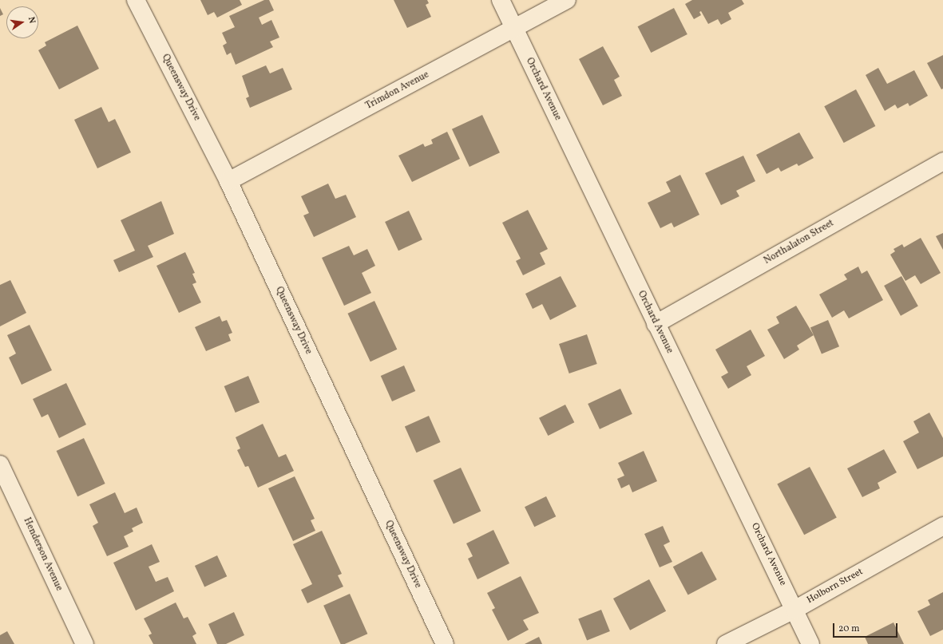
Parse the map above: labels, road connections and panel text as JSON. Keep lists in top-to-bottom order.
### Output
{
  "streets": {
    "street": [
      "Queensway Drive",
      "Orchard Avenue",
      "Trimdon Avenue",
      "Northalaton Street",
      "Henderson Avenue",
      "Holborn Street"
    ]
  },
  "crossings": [
    ["Queensway Drive", "Trimdon Avenue"],
    ["Orchard Avenue", "Trimdon Avenue"],
    ["Orchard Avenue", "Northalaton Street"],
    ["Orchard Avenue", "Holborn Street"]
  ],
  "scale_bar": "20 m",
  "north": "right"
}
